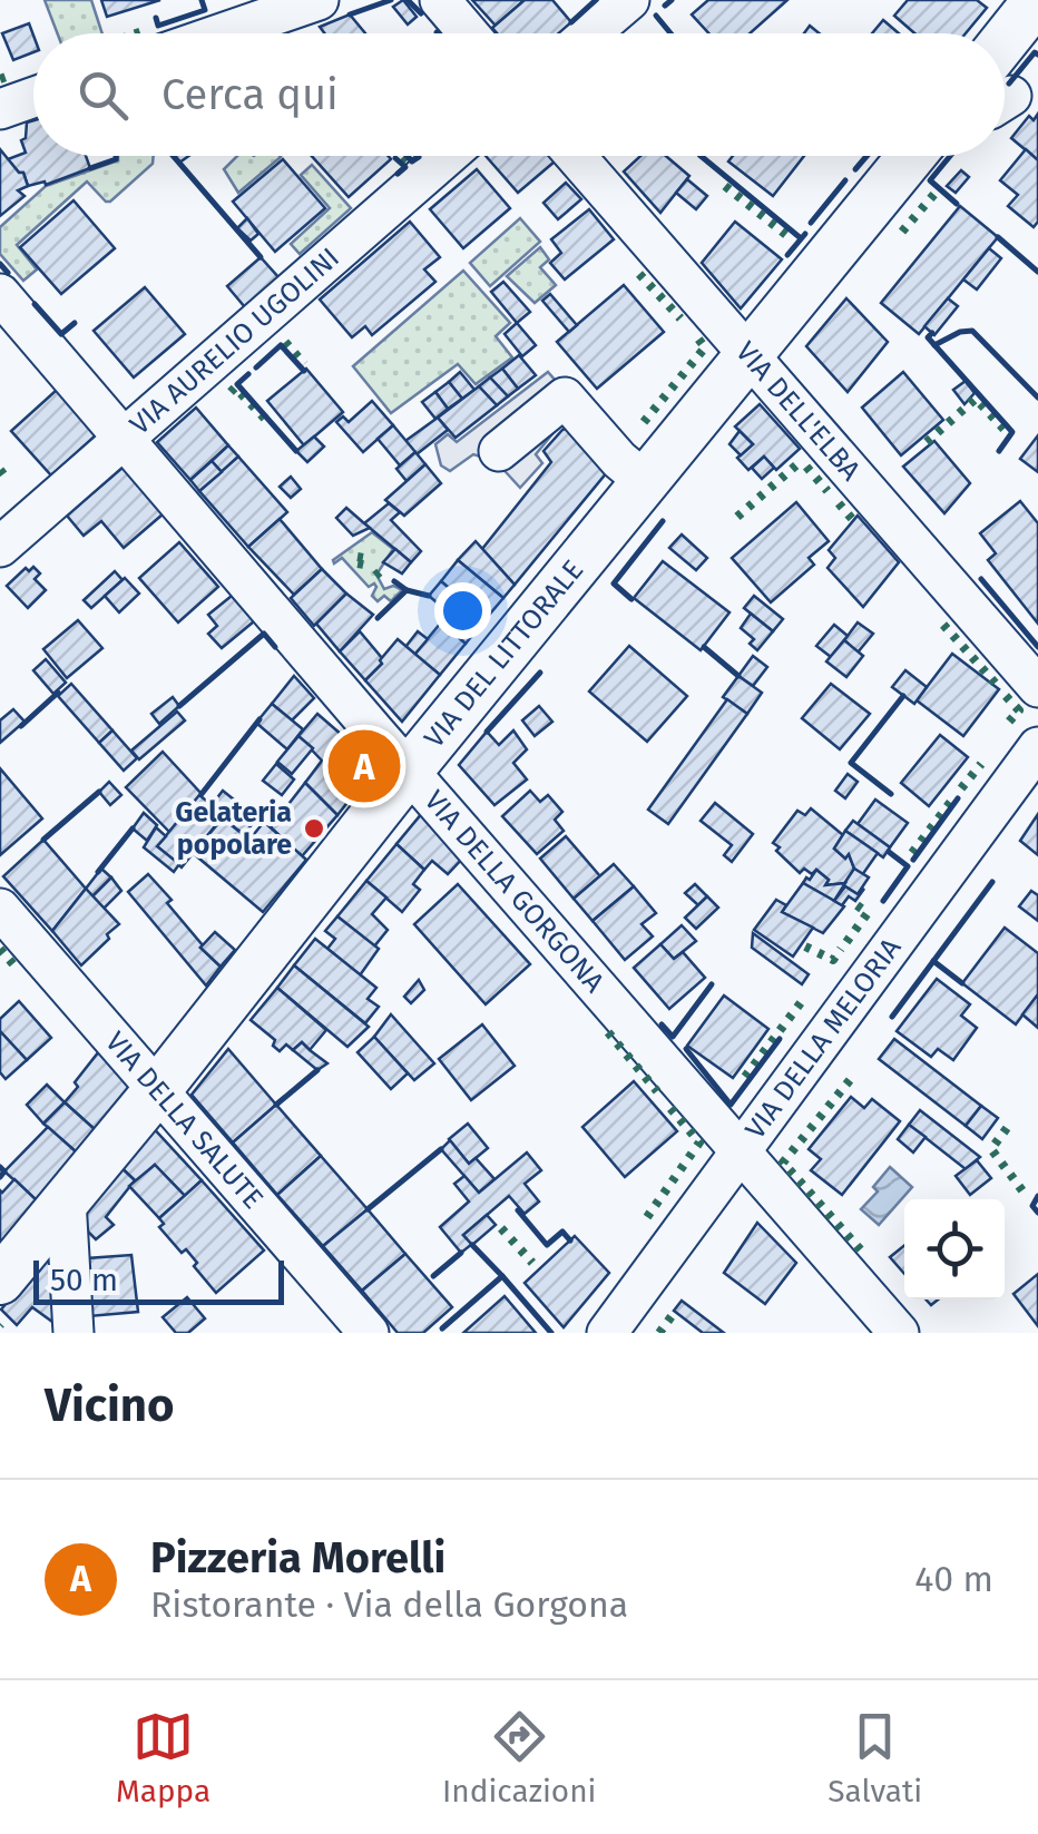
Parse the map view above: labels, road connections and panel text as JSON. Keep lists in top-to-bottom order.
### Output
{
  "streets": {
    "main road": ["VIA DEL LITTORALE"],
    "street": [
      "VIA AURELIO UGOLINI",
      "VIA DELL'ELBA",
      "VIA DELLA GORGONA",
      "VIA DELLA MELORIA",
      "VIA DELLA SALUTE"
    ]
  },
  "crossings": [
    ["VIA AURELIO UGOLINI", "VIA DELLA GORGONA"],
    ["VIA DELL'ELBA", "VIA DEL LITTORALE"],
    ["VIA DEL LITTORALE", "VIA DELLA GORGONA"],
    ["VIA DEL LITTORALE", "VIA DELLA SALUTE"],
    ["VIA DELLA GORGONA", "VIA DELLA MELORIA"]
  ],
  "places": ["Gelateria popolare"],
  "scale_bar": "50 m",
  "page": {
    "search": "Cerca qui",
    "pins": "A",
    "scale": "50 m",
    "heading": "Vicino",
    "list": [
      {
        "mark": "A",
        "name": "Pizzeria Morelli",
        "note": "Ristorante · Via della Gorgona",
        "value": "40 m"
      }
    ],
    "nav": ["Mappa", "Indicazioni", "Salvati"]
  }
}
